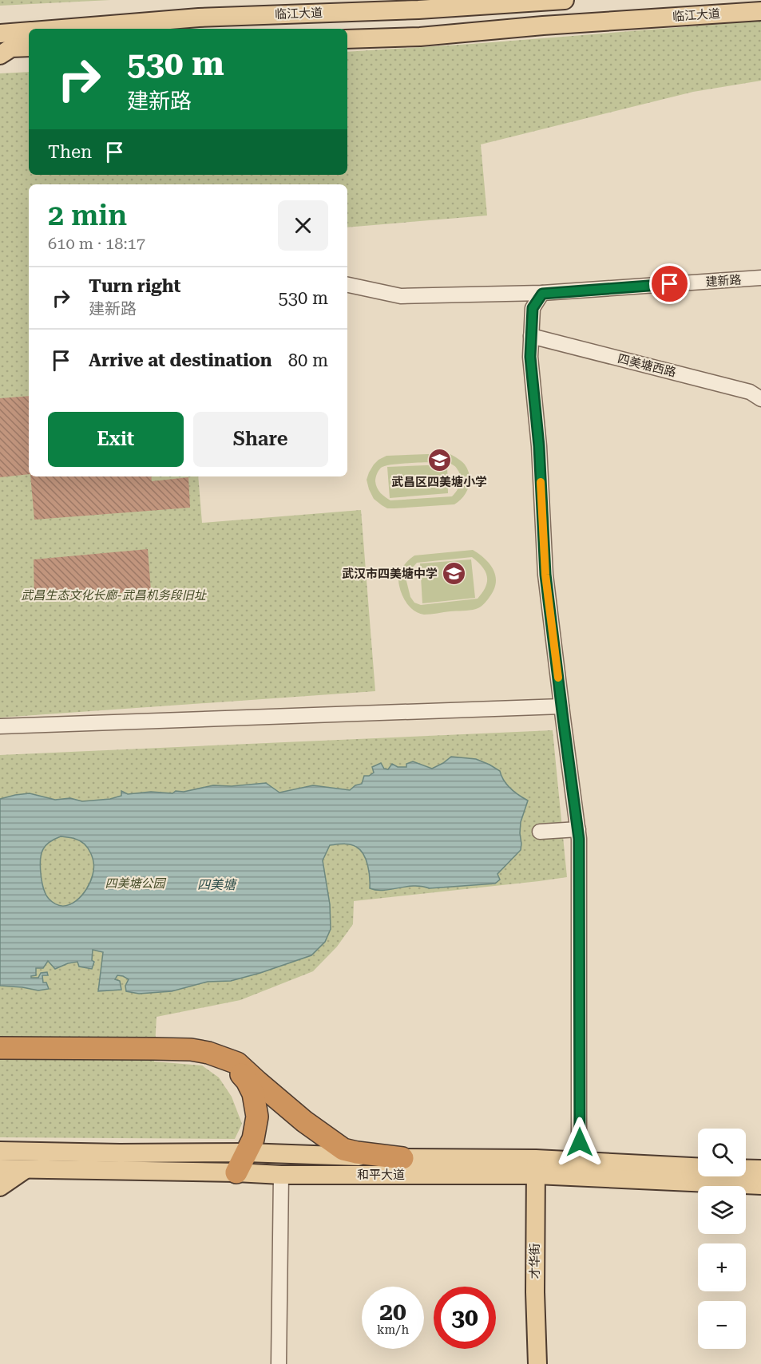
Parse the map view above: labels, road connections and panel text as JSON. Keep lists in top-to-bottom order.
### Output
{
  "streets": {
    "main road": ["临江大道", "和平大道", "才华街"],
    "street": ["建新路", "四美塘西路"]
  },
  "crossings": [
    ["和平大道", "才华街"]
  ],
  "water": ["四美塘"],
  "parks": ["武昌生态文化长廊-武昌机务段旧址", "四美塘公园"],
  "places": {
    "school or university": ["武昌区四美塘小学", "武汉市四美塘中学"]
  },
  "page": {
    "turn": ["530 m", "建新路"],
    "then": "Then",
    "heading": ["2 min", "610 m · 18:17"],
    "list": [
      {
        "name": "Turn right",
        "note": "建新路",
        "value": "530 m"
      },
      {
        "name": "Arrive at destination",
        "value": "80 m"
      }
    ],
    "buttons": ["Exit", "Share"],
    "map_buttons": ["+", "−"],
    "speed": "20 km/h",
    "limit": "30"
  }
}
